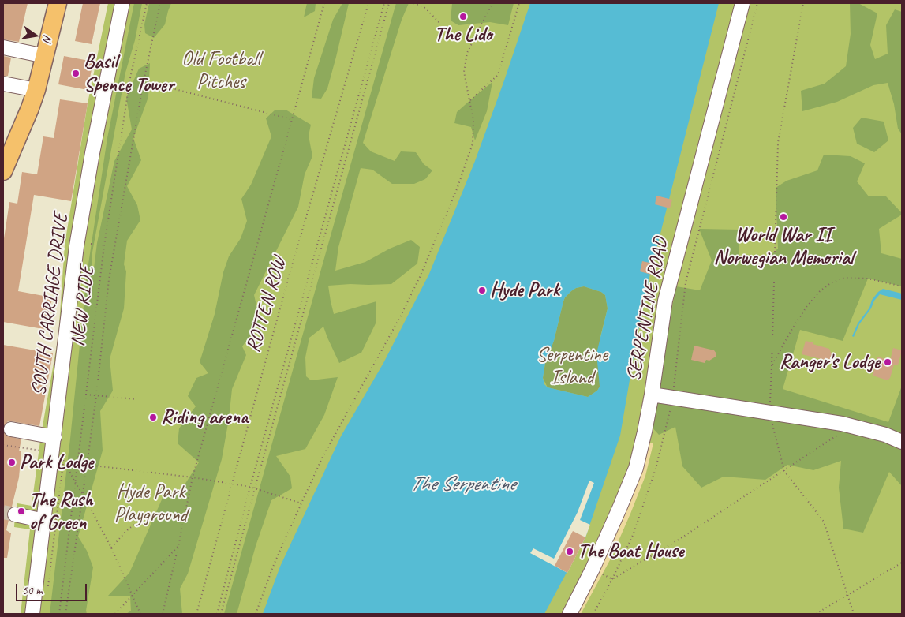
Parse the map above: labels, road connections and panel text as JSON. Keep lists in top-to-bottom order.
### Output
{
  "streets": {
    "street": ["SOUTH CARRIAGE DRIVE", "SERPENTINE ROAD"],
    "path": ["ROTTEN ROW", "NEW RIDE"]
  },
  "water": ["The Serpentine"],
  "parks": ["Old Football Pitches", "Serpentine Island", "Hyde Park Playground"],
  "places": [
    "The Lido",
    "Basil Spence Tower",
    "World War II Norwegian Memorial",
    "Hyde Park",
    "Ranger's Lodge",
    "Riding arena",
    "Park Lodge",
    "The Rush of Green",
    "The Boat House"
  ],
  "scale_bar": "50 m",
  "north": "right"
}
